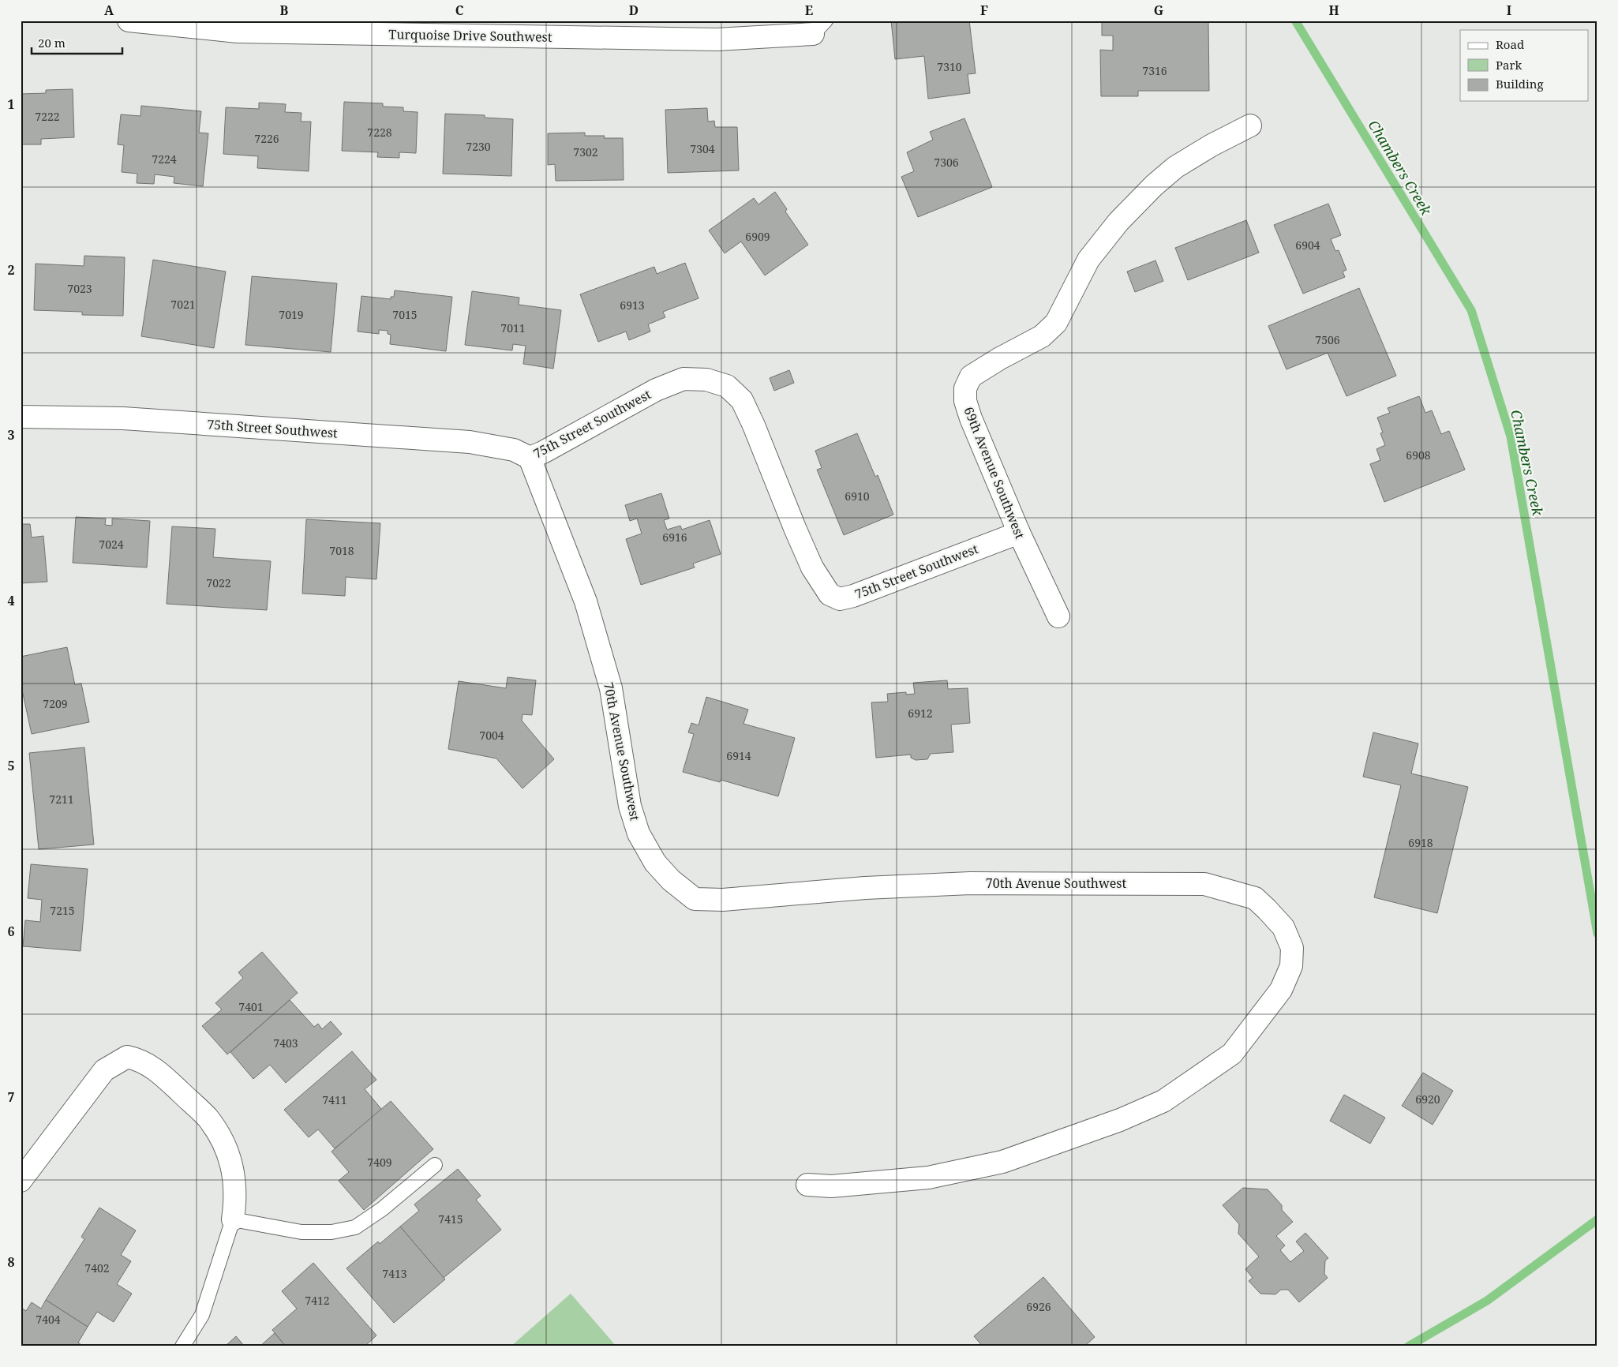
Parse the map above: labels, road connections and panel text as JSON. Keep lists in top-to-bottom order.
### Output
{
  "streets": {
    "street": [
      "Turquoise Drive Southwest",
      "75th Street Southwest",
      "69th Avenue Southwest",
      "70th Avenue Southwest"
    ]
  },
  "crossings": [
    ["75th Street Southwest", "69th Avenue Southwest"],
    ["75th Street Southwest", "70th Avenue Southwest"]
  ],
  "water": ["Chambers Creek"],
  "house_numbers": [
    "7310",
    "7316",
    "7222",
    "7228",
    "7226",
    "7230",
    "7304",
    "7302",
    "7224",
    "7306",
    "6909",
    "6904",
    "7023",
    "7021",
    "6913",
    "7019",
    "7015",
    "7011",
    "7506",
    "6908",
    "6910",
    "6916",
    "7024",
    "7018",
    "7022",
    "7209",
    "6912",
    "7004",
    "6914",
    "7211",
    "6918",
    "7215",
    "7401",
    "7403",
    "6920",
    "7411",
    "7409",
    "7415",
    "7402",
    "7413",
    "7412",
    "6926",
    "7404"
  ],
  "legend": ["Road", "Park", "Building"],
  "scale_bar": "20 m",
  "grid": {
    "columns": [
      "A",
      "B",
      "C",
      "D",
      "E",
      "F",
      "G",
      "H",
      "I"
    ],
    "rows": [
      "1",
      "2",
      "3",
      "4",
      "5",
      "6",
      "7",
      "8"
    ]
  }
}
